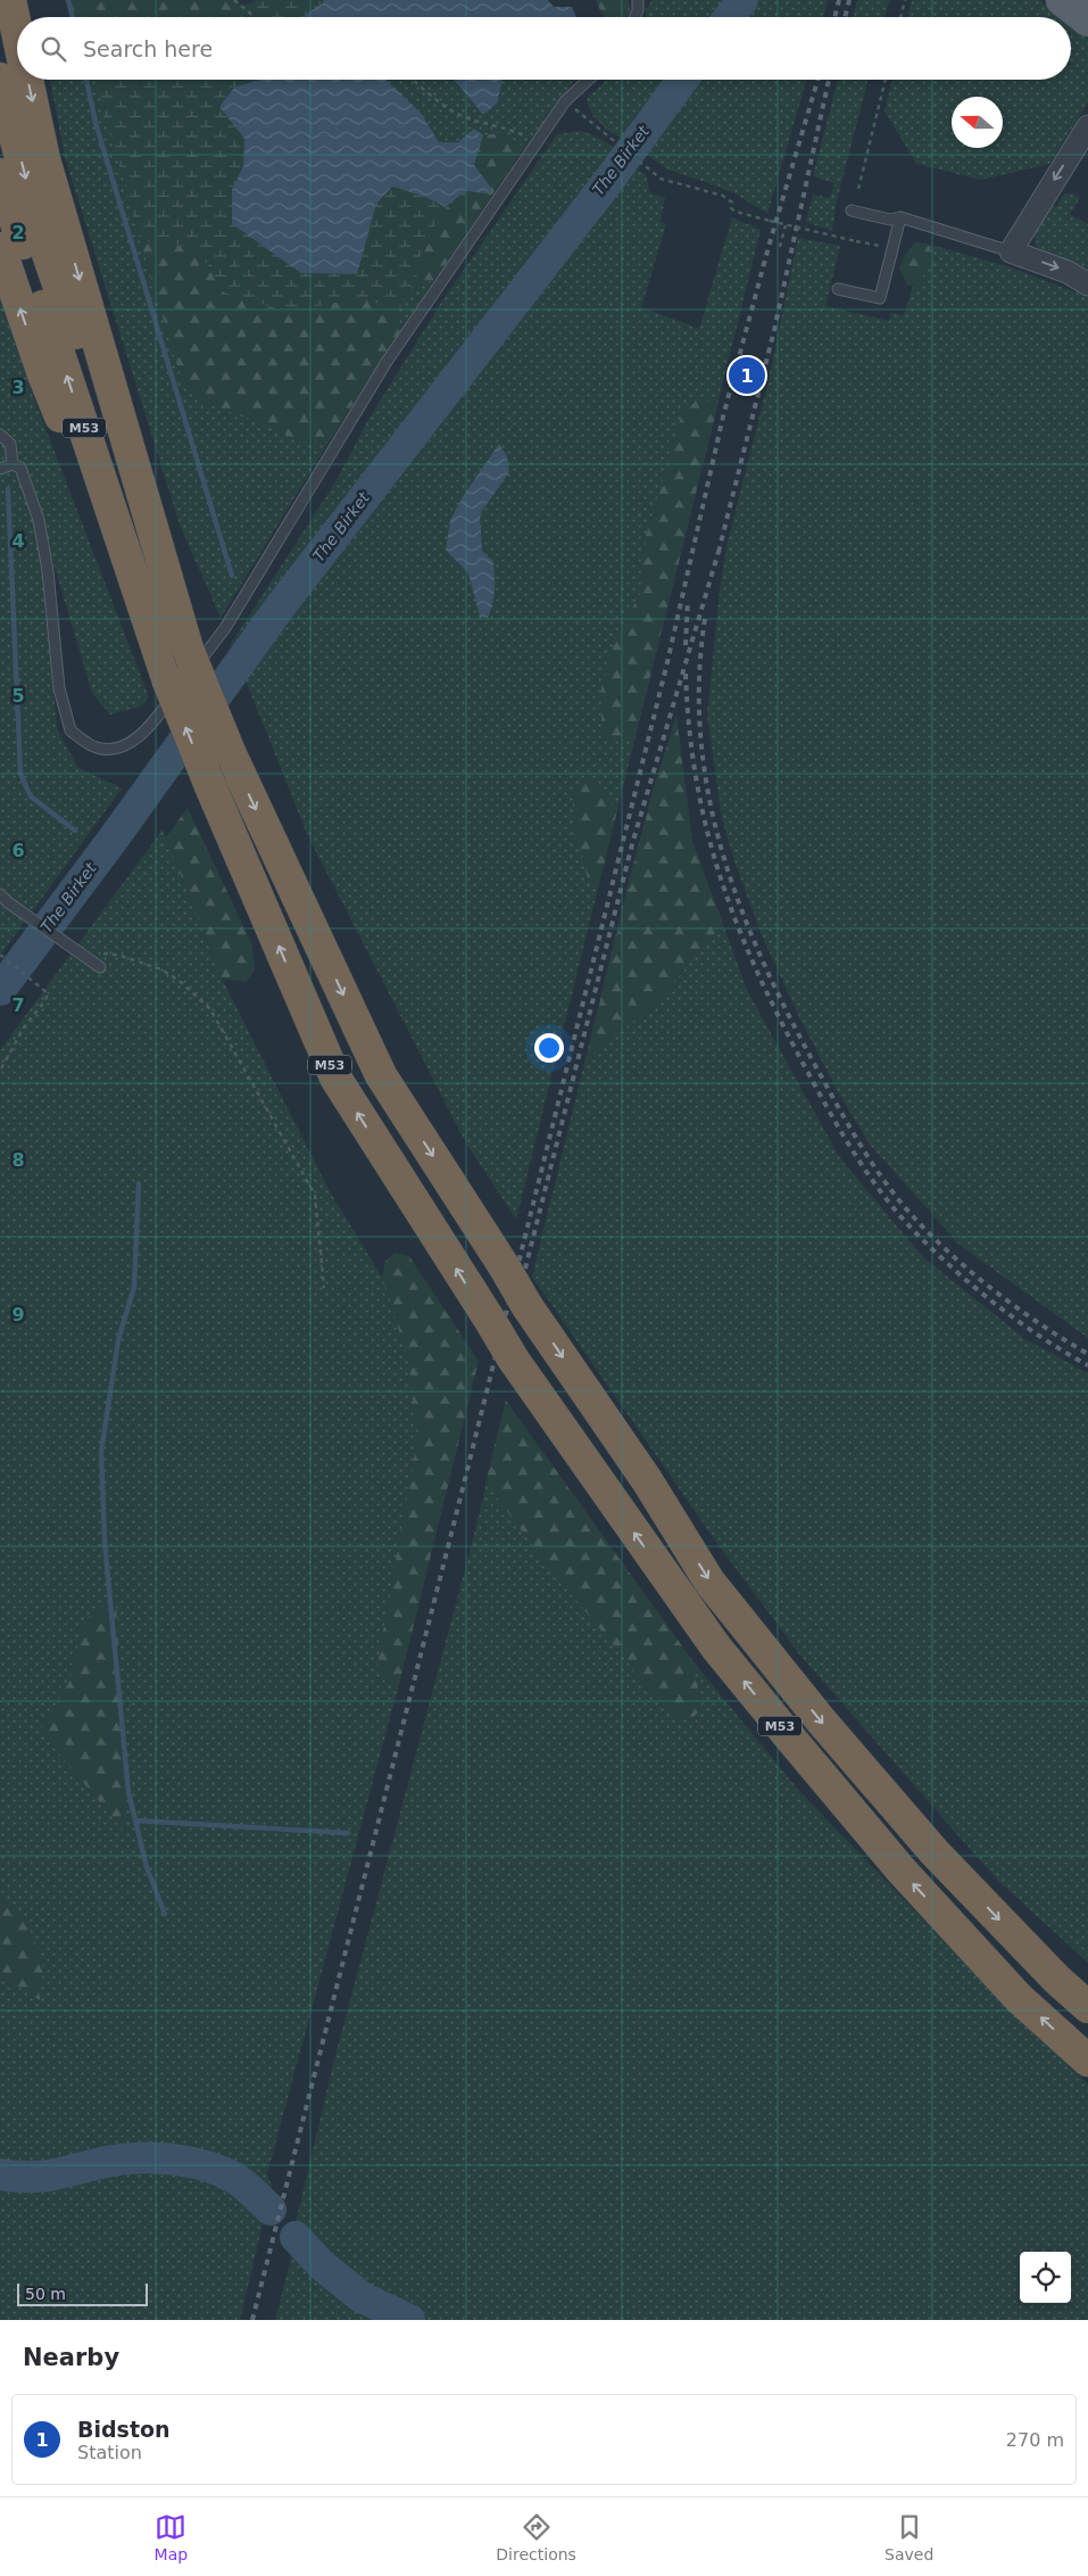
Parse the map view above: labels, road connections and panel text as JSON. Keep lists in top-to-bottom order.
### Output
{
  "streets": {
    "highway": ["M53"]
  },
  "water": ["The Birket"],
  "scale_bar": "50 m",
  "north": "left",
  "page": {
    "search": "Search here",
    "pins": "1",
    "scale": "50 m",
    "heading": "Nearby",
    "list": [
      {
        "mark": "1",
        "name": "Bidston",
        "note": "Station",
        "value": "270 m"
      }
    ],
    "nav": ["Map", "Directions", "Saved"]
  },
  "grid": {
    "rows": [
      "2",
      "3",
      "4",
      "5",
      "6",
      "7",
      "8",
      "9"
    ]
  }
}
